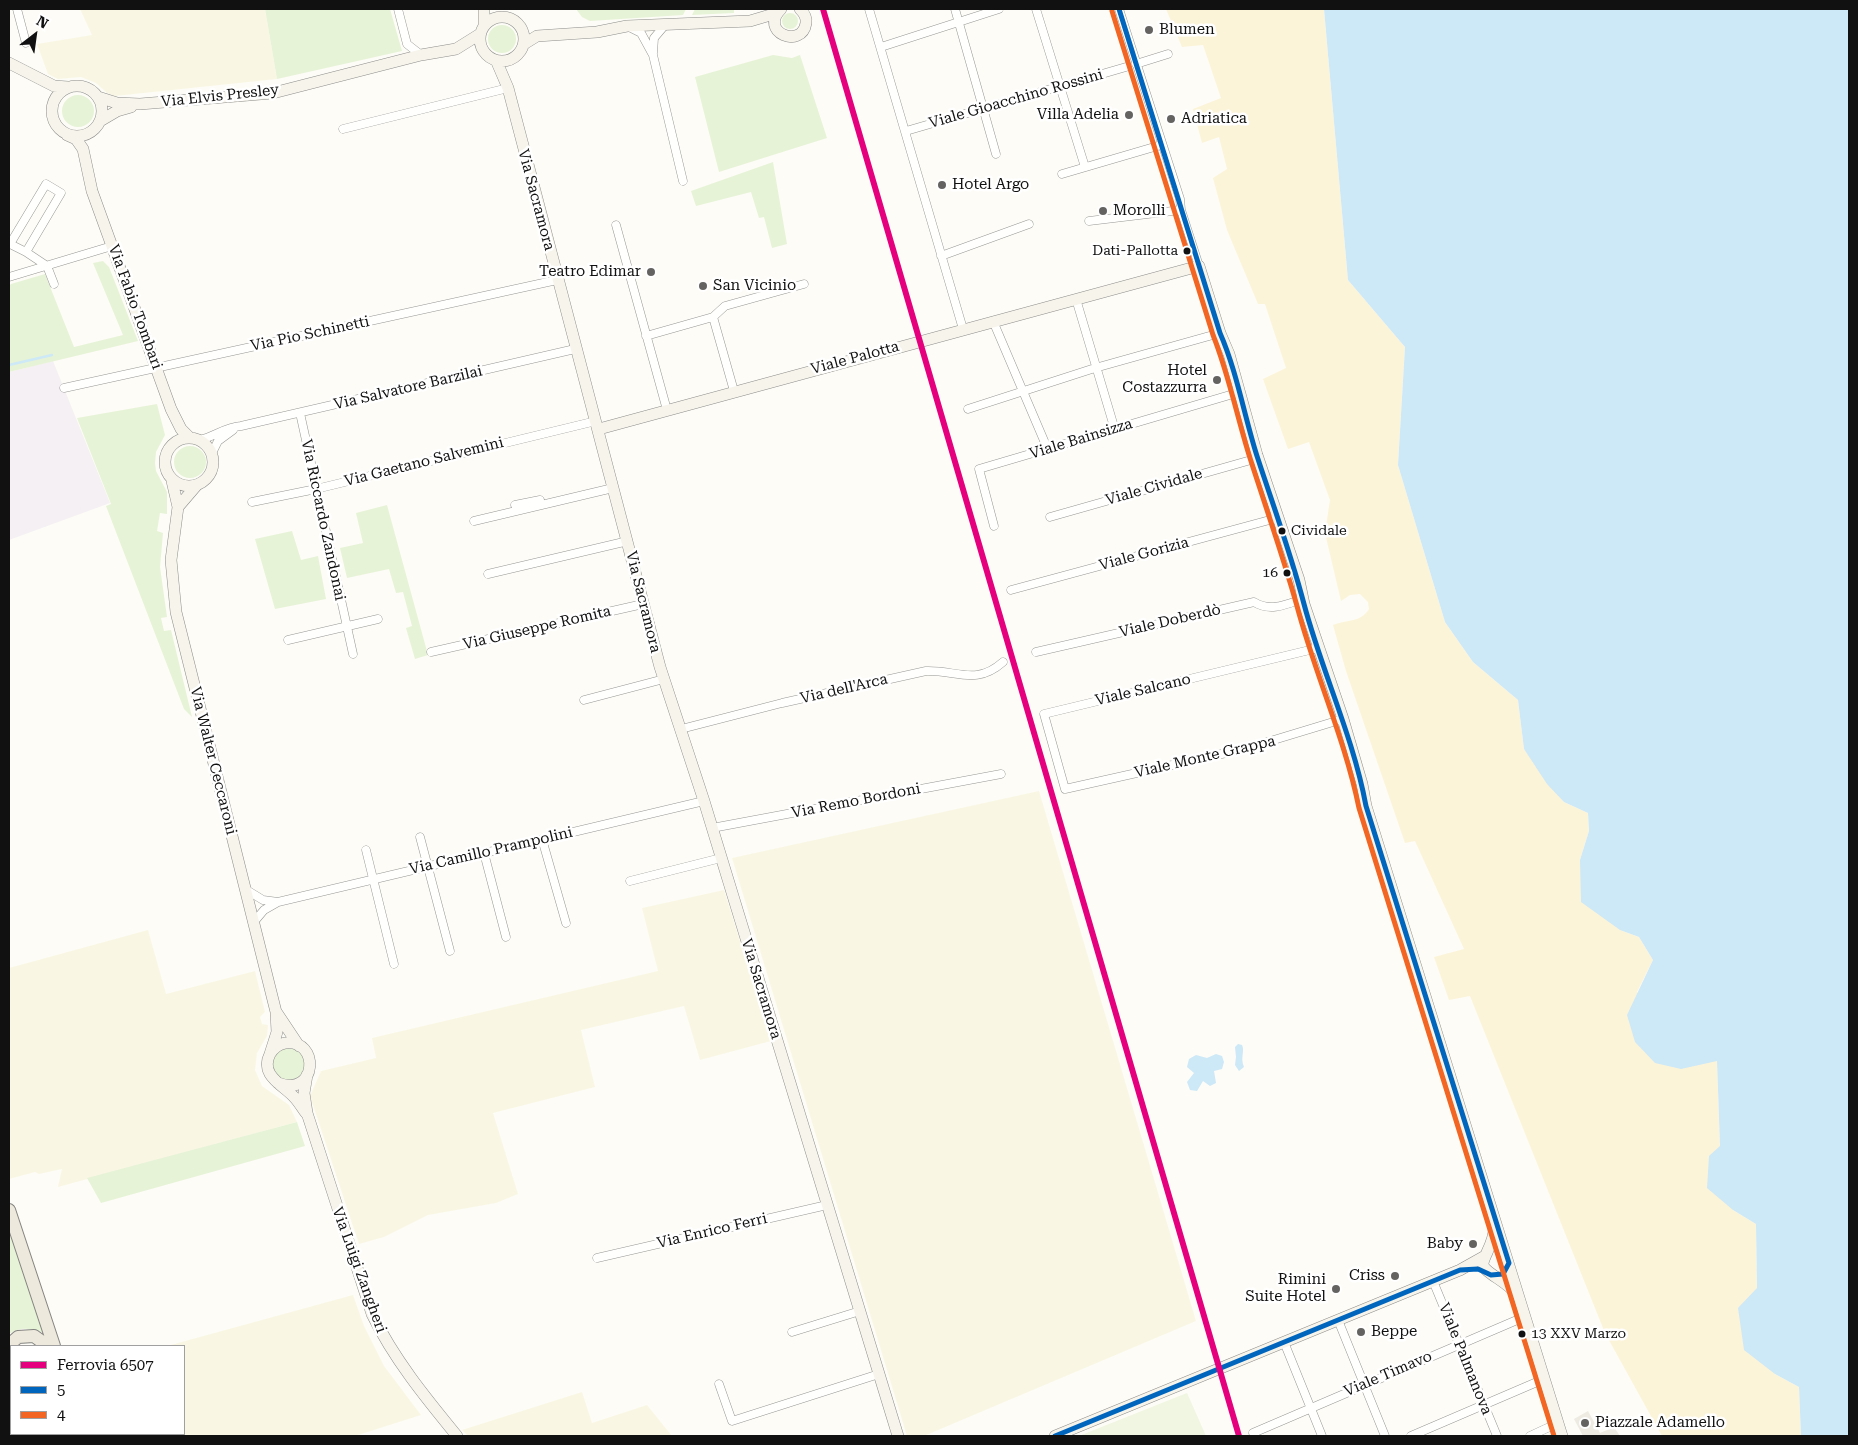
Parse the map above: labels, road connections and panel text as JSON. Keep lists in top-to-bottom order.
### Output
{
  "streets": {
    "street": [
      "Via Elvis Presley",
      "Viale Gioacchino Rossini",
      "Via Sacramora",
      "Via Fabio Tombari",
      "Via Pio Schinetti",
      "Viale Palotta",
      "Via Salvatore Barzilai",
      "Viale Bainsizza",
      "Via Gaetano Salvemini",
      "Viale Cividale",
      "Via Riccardo Zandonai",
      "Viale Gorizia",
      "Viale Doberdò",
      "Via Giuseppe Romita",
      "Via dell'Arca",
      "Viale Salcano",
      "Viale Monte Grappa",
      "Via Walter Ceccaroni",
      "Via Remo Bordoni",
      "Via Camillo Prampolini",
      "Via Enrico Ferri",
      "Via Luigi Zangheri",
      "Viale Palmanova",
      "Viale Timavo"
    ]
  },
  "crossings": [
    ["Via Elvis Presley", "Via Sacramora"],
    ["Via Elvis Presley", "Via Fabio Tombari"],
    ["Via Sacramora", "Via Pio Schinetti"],
    ["Via Sacramora", "Viale Palotta"],
    ["Via Sacramora", "Via Salvatore Barzilai"],
    ["Via Sacramora", "Via Gaetano Salvemini"],
    ["Via Sacramora", "Via Giuseppe Romita"],
    ["Via Sacramora", "Via dell'Arca"],
    ["Via Sacramora", "Via Remo Bordoni"],
    ["Via Sacramora", "Via Camillo Prampolini"],
    ["Via Sacramora", "Via Enrico Ferri"],
    ["Via Fabio Tombari", "Via Pio Schinetti"],
    ["Via Fabio Tombari", "Via Salvatore Barzilai"],
    ["Via Fabio Tombari", "Via Walter Ceccaroni"],
    ["Viale Palotta", "Via Gaetano Salvemini"],
    ["Via Salvatore Barzilai", "Via Riccardo Zandonai"],
    ["Via Salvatore Barzilai", "Via Walter Ceccaroni"],
    ["Via Gaetano Salvemini", "Via Riccardo Zandonai"],
    ["Viale Salcano", "Viale Monte Grappa"],
    ["Via Walter Ceccaroni", "Via Camillo Prampolini"],
    ["Via Walter Ceccaroni", "Via Luigi Zangheri"],
    ["Viale Palmanova", "Viale Timavo"]
  ],
  "places": [
    "Blumen",
    "Villa Adelia",
    "Adriatica",
    "Hotel Argo",
    "Morolli",
    "Dati-Pallotta",
    "Teatro Edimar",
    "San Vicinio",
    "Hotel Costazzurra",
    "Cividale",
    "16",
    "Baby",
    "Criss",
    "Rimini Suite Hotel",
    "Beppe",
    "13 XXV Marzo",
    "Piazzale Adamello"
  ],
  "lines": ["rail line 6507", "transit line 5", "transit line 4"],
  "legend": ["Ferrovia 6507", "5", "4"],
  "north": "top right"
}
